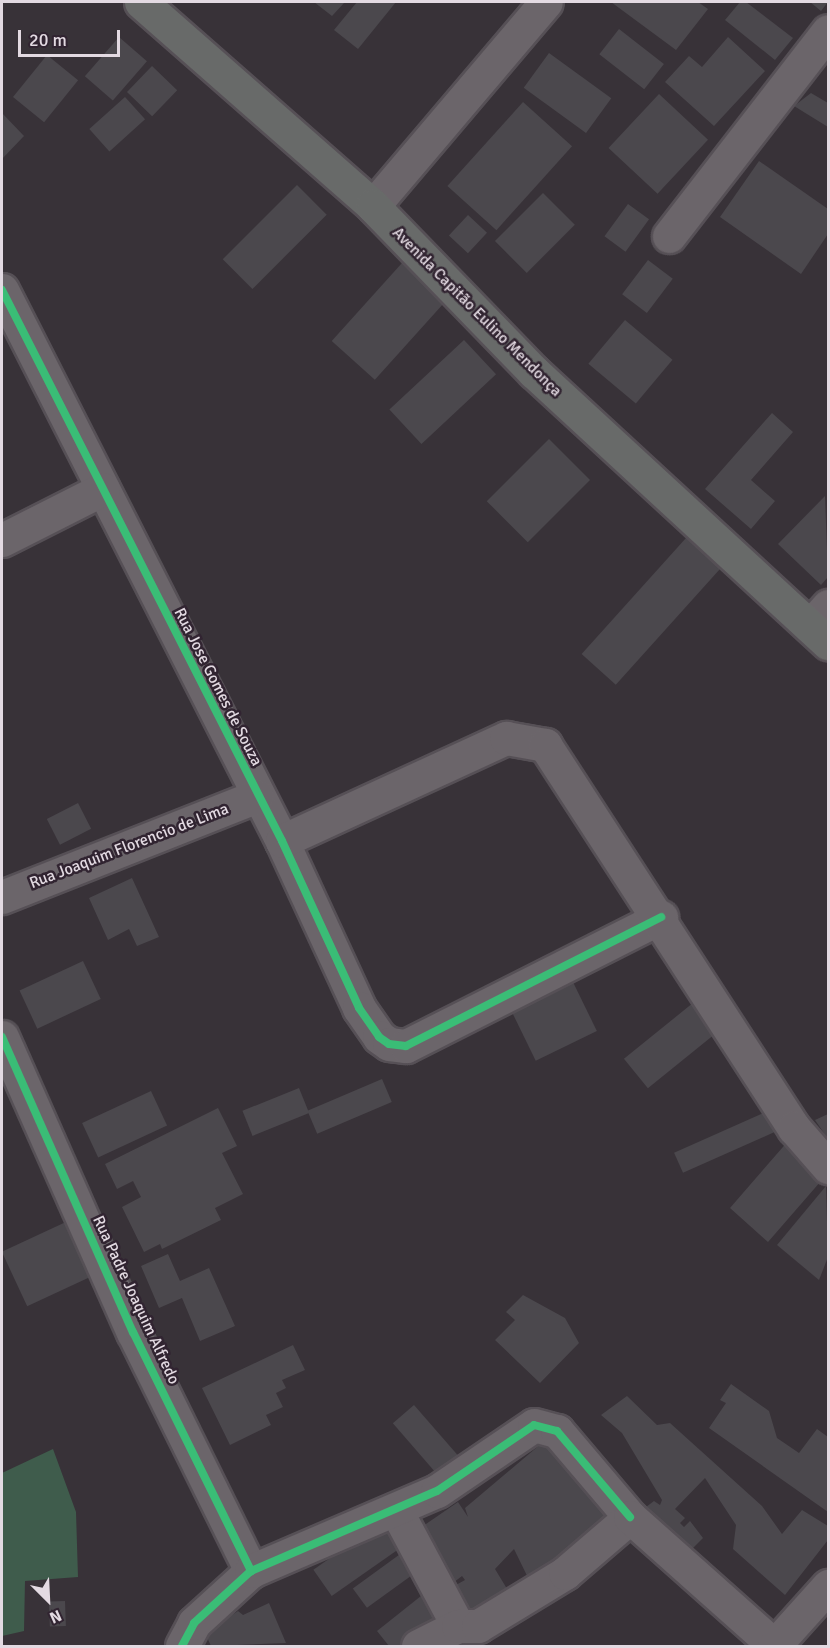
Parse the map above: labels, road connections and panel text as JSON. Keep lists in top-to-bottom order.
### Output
{
  "streets": {
    "main road": ["Avenida Capitão Eulino Mendonça"],
    "street": ["Rua Jose Gomes de Souza", "Rua Joaquim Florencio de Lima", "Rua Padre Joaquim Alfredo"]
  },
  "crossings": [
    ["Rua Jose Gomes de Souza", "Rua Joaquim Florencio de Lima"]
  ],
  "scale_bar": "20 m",
  "north": "bottom right"
}
